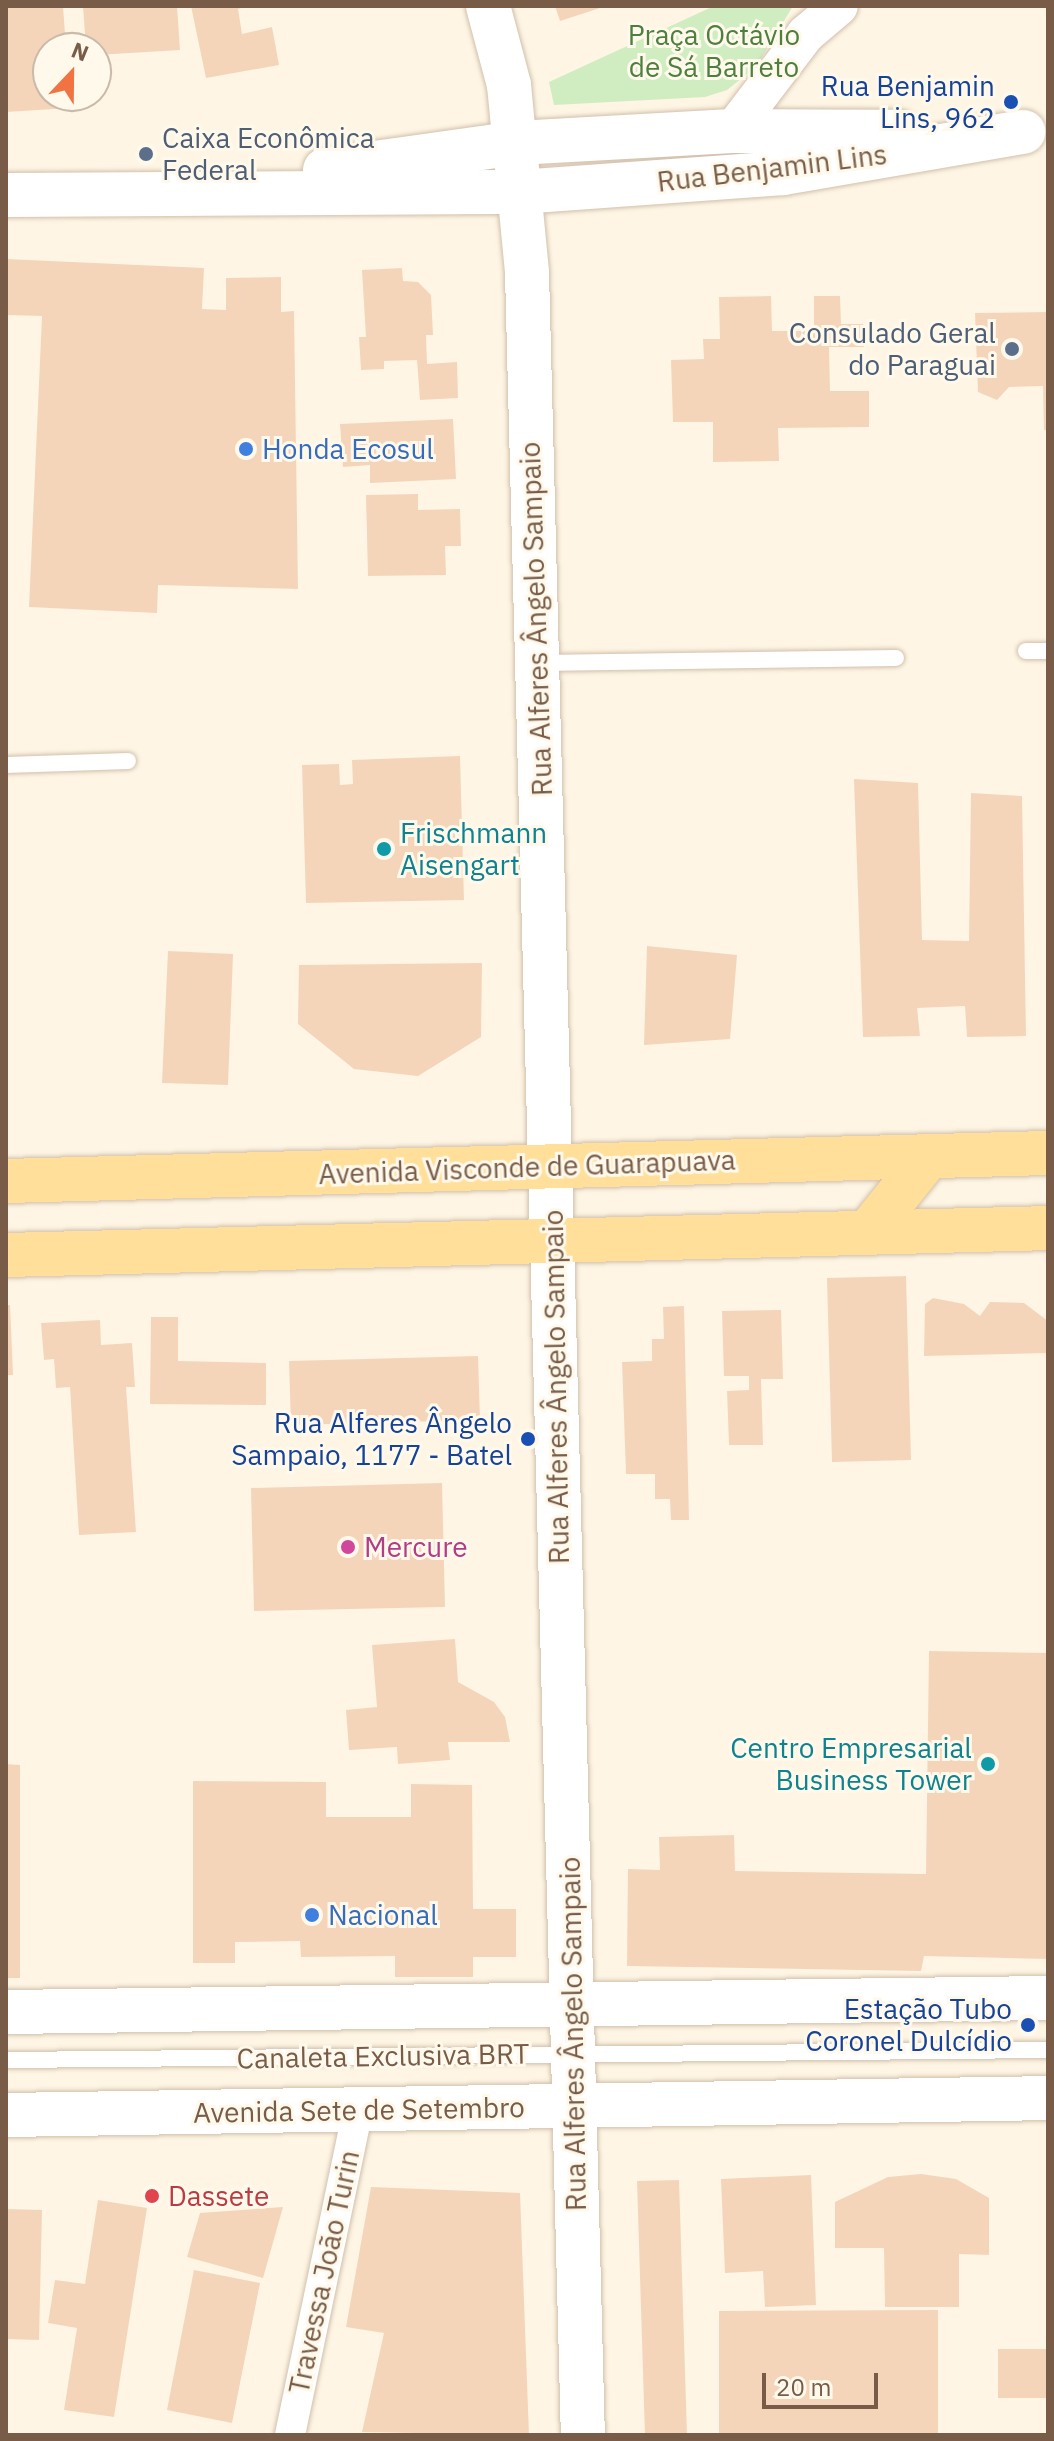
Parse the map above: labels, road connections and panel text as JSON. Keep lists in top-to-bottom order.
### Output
{
  "streets": {
    "main road": [
      "Rua Benjamin Lins",
      "Rua Alferes Ângelo Sampaio",
      "Avenida Visconde de Guarapuava",
      "Avenida Sete de Setembro"
    ],
    "street": ["Travessa João Turin"],
    "lane": ["Canaleta Exclusiva BRT"]
  },
  "crossings": [
    ["Rua Benjamin Lins", "Rua Alferes Ângelo Sampaio"],
    ["Rua Alferes Ângelo Sampaio", "Avenida Visconde de Guarapuava"],
    ["Rua Alferes Ângelo Sampaio", "Canaleta Exclusiva BRT"],
    ["Rua Alferes Ângelo Sampaio", "Avenida Sete de Setembro"],
    ["Avenida Sete de Setembro", "Travessa João Turin"]
  ],
  "parks": ["Praça Octávio de Sá Barreto"],
  "places": [
    "Rua Benjamin Lins, 962",
    "Caixa Econômica Federal",
    "Consulado Geral do Paraguai",
    "Honda Ecosul",
    "Frischmann Aisengart",
    "Rua Alferes Ângelo Sampaio, 1177 - Batel",
    "Mercure",
    "Centro Empresarial Business Tower",
    "Nacional",
    "Estação Tubo Coronel Dulcídio",
    "Dassete"
  ],
  "scale_bar": "20 m",
  "north": "top"
}
